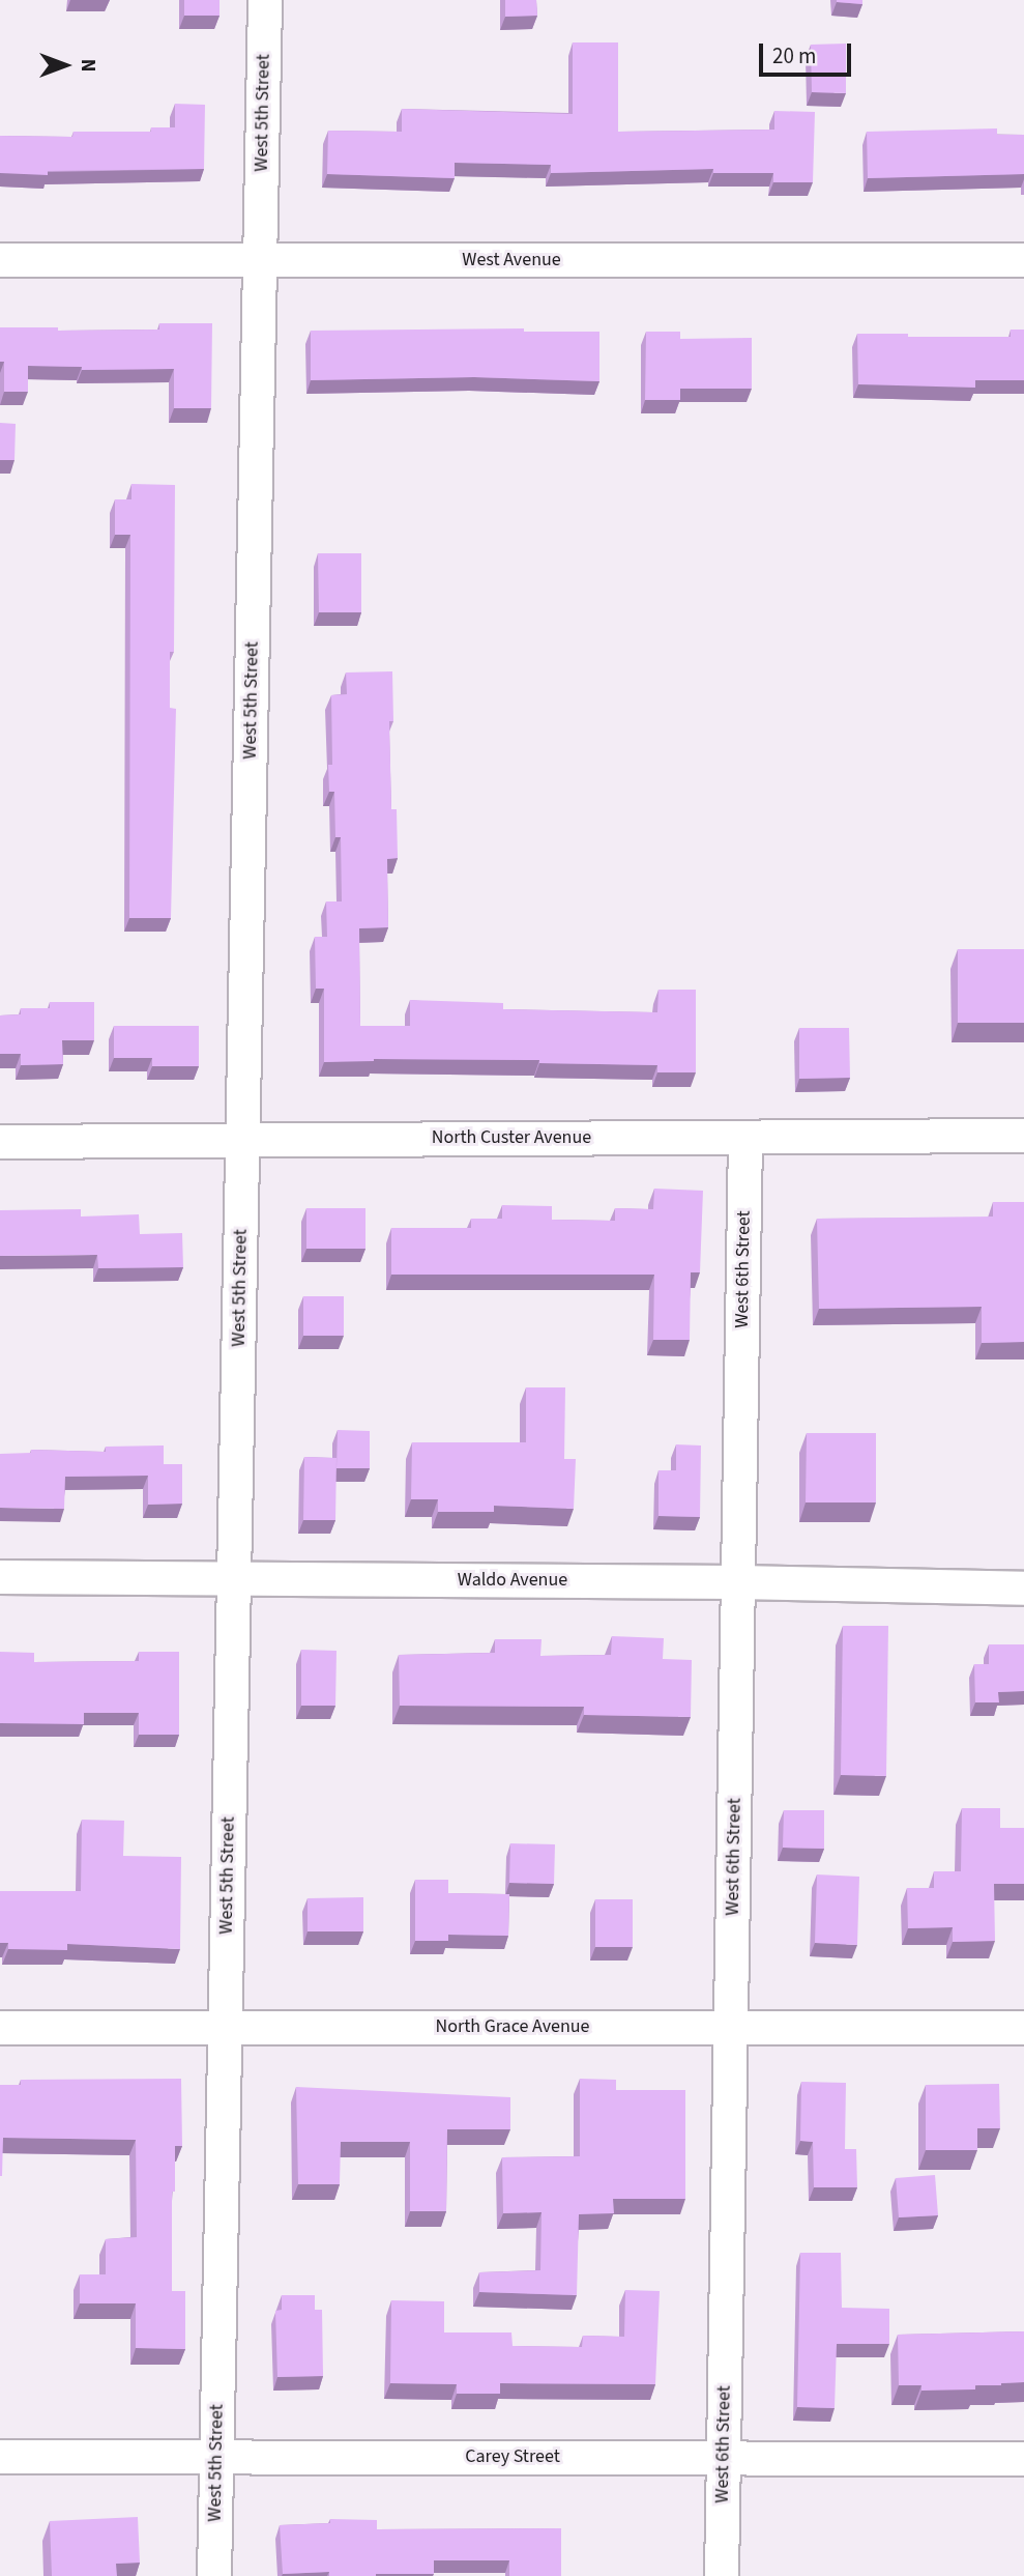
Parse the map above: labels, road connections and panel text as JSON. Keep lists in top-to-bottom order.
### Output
{
  "streets": {
    "street": [
      "West 5th Street",
      "West Avenue",
      "North Custer Avenue",
      "West 6th Street",
      "Waldo Avenue",
      "North Grace Avenue",
      "Carey Street"
    ]
  },
  "crossings": [
    ["West 5th Street", "West Avenue"],
    ["West 5th Street", "North Custer Avenue"],
    ["West 5th Street", "Waldo Avenue"],
    ["West 5th Street", "North Grace Avenue"],
    ["West 5th Street", "Carey Street"],
    ["North Custer Avenue", "West 6th Street"],
    ["West 6th Street", "Waldo Avenue"],
    ["West 6th Street", "North Grace Avenue"],
    ["West 6th Street", "Carey Street"]
  ],
  "scale_bar": "20 m",
  "north": "right"
}
